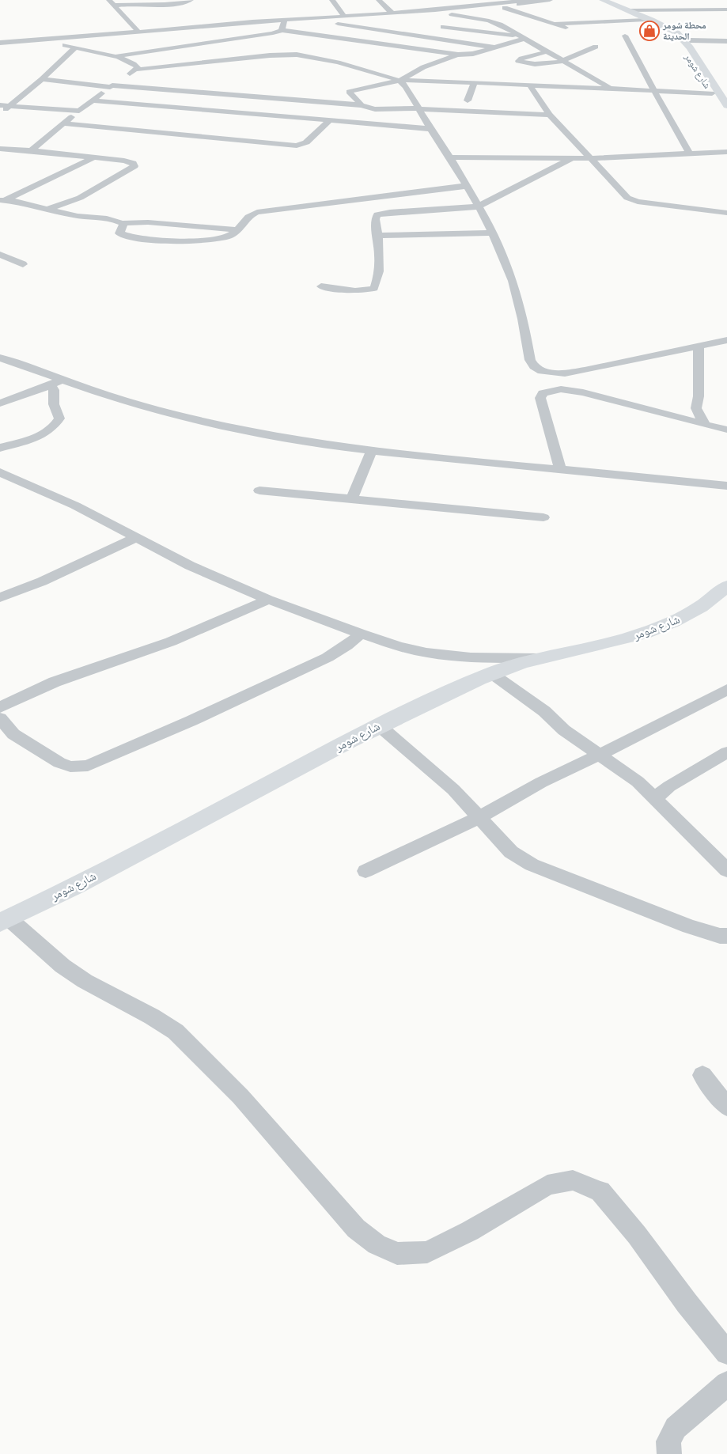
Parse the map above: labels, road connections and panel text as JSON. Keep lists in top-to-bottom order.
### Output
{
  "streets": {
    "main road": ["شارع شومر"]
  },
  "places": {
    "shop": ["محطة شومر الحديثة"]
  }
}
